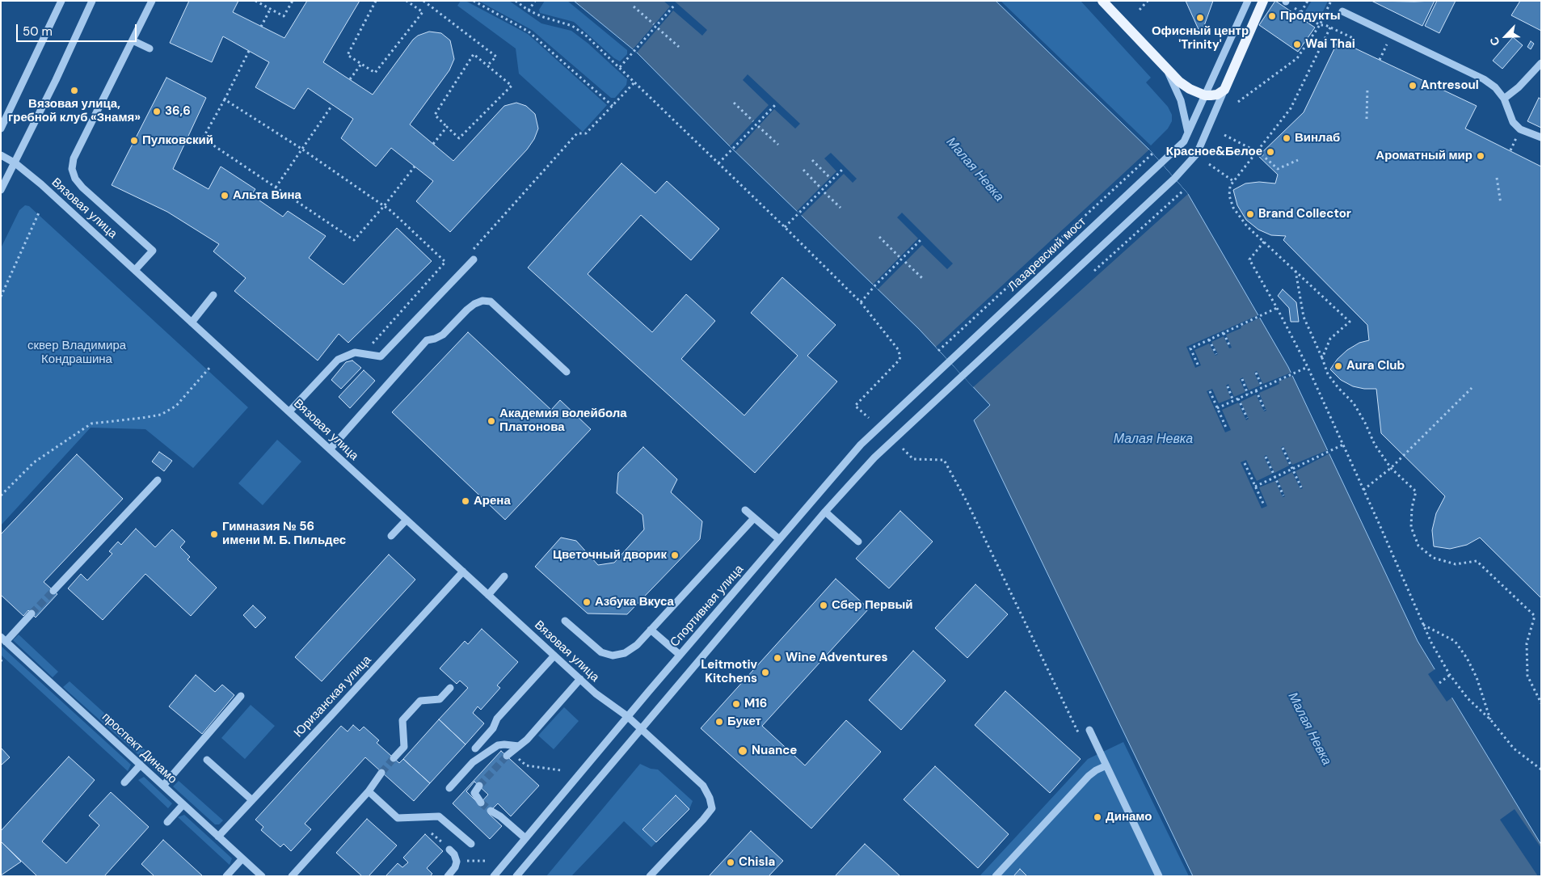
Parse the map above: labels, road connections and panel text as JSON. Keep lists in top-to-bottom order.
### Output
{
  "streets": {
    "street": [
      "Вязовая улица",
      "Лазаревский мост",
      "Спортивная улица",
      "Юризанская улица",
      "проспект Динамо"
    ]
  },
  "crossings": [
    ["Вязовая улица", "Спортивная улица"],
    ["Вязовая улица", "Юризанская улица"],
    ["Лазаревский мост", "Спортивная улица"],
    ["Юризанская улица", "проспект Динамо"]
  ],
  "water": ["Малая Невка"],
  "parks": ["сквер Владимира Кондрашина"],
  "places": [
    "Продукты",
    "Офисный центр 'Trinity'",
    "Wai Thai",
    "Antresoul",
    "Вязовая улица, гребной клуб «Знамя»",
    "36,6",
    "Винлаб",
    "Пулковский",
    "Красное&Белое",
    "Ароматный мир",
    "Альта Вина",
    "Brand Collector",
    "Aura Club",
    "Академия волейбола Платонова",
    "Арена",
    "Гимназия № 56 имени М. Б. Пильдес",
    "Цветочный дворик",
    "Азбука Вкуса",
    "Сбер Первый",
    "Wine Adventures",
    "Leitmotiv Kitchens",
    "M16",
    "Букет",
    "Nuance",
    "Динамо",
    "Chisla"
  ],
  "scale_bar": "50 m",
  "north": "bottom left"
}
